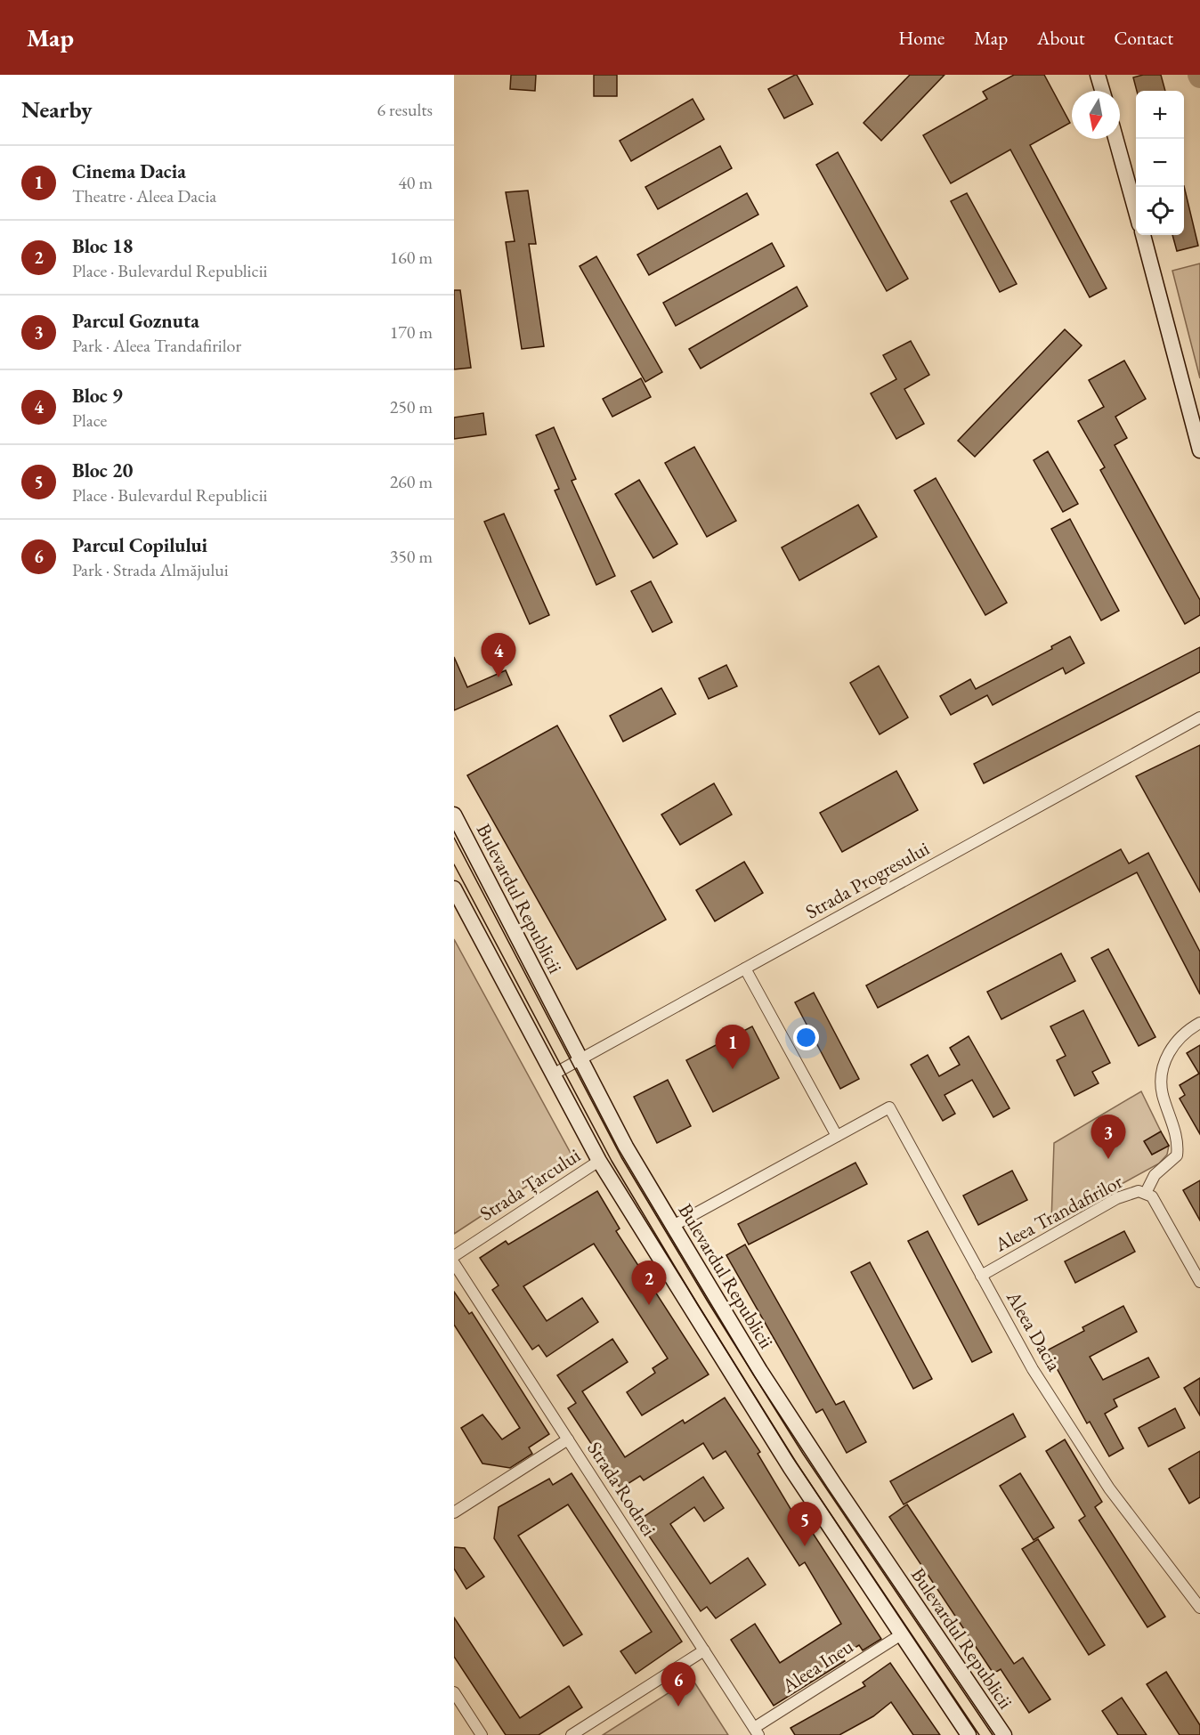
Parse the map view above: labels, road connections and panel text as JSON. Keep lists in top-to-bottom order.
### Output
{
  "streets": {
    "main road": ["Bulevardul Republicii"],
    "street": [
      "Strada Progresului",
      "Strada Țarcului",
      "Aleea Trandafirilor",
      "Aleea Dacia",
      "Strada Rodnei",
      "Aleea Ineu"
    ]
  },
  "crossings": [
    ["Strada Progresului", "Bulevardul Republicii"],
    ["Bulevardul Republicii", "Aleea Dacia"],
    ["Aleea Trandafirilor", "Aleea Dacia"],
    ["Strada Rodnei", "Aleea Ineu"]
  ],
  "north": "bottom",
  "page": {
    "header": "Map",
    "nav": [
      "Home",
      "Map",
      "About",
      "Contact"
    ],
    "heading": ["Nearby", "6 results"],
    "map_buttons": ["+", "−"],
    "list": [
      {
        "mark": "1",
        "name": "Cinema Dacia",
        "note": "Theatre · Aleea Dacia",
        "value": "40 m"
      },
      {
        "mark": "2",
        "name": "Bloc 18",
        "note": "Place · Bulevardul Republicii",
        "value": "160 m"
      },
      {
        "mark": "3",
        "name": "Parcul Goznuta",
        "note": "Park · Aleea Trandafirilor",
        "value": "170 m"
      },
      {
        "mark": "4",
        "name": "Bloc 9",
        "note": "Place",
        "value": "250 m"
      },
      {
        "mark": "5",
        "name": "Bloc 20",
        "note": "Place · Bulevardul Republicii",
        "value": "260 m"
      },
      {
        "mark": "6",
        "name": "Parcul Copilului",
        "note": "Park · Strada Almăjului",
        "value": "350 m"
      }
    ],
    "pins": [
      "4",
      "1",
      "3",
      "2",
      "5",
      "6"
    ]
  }
}
